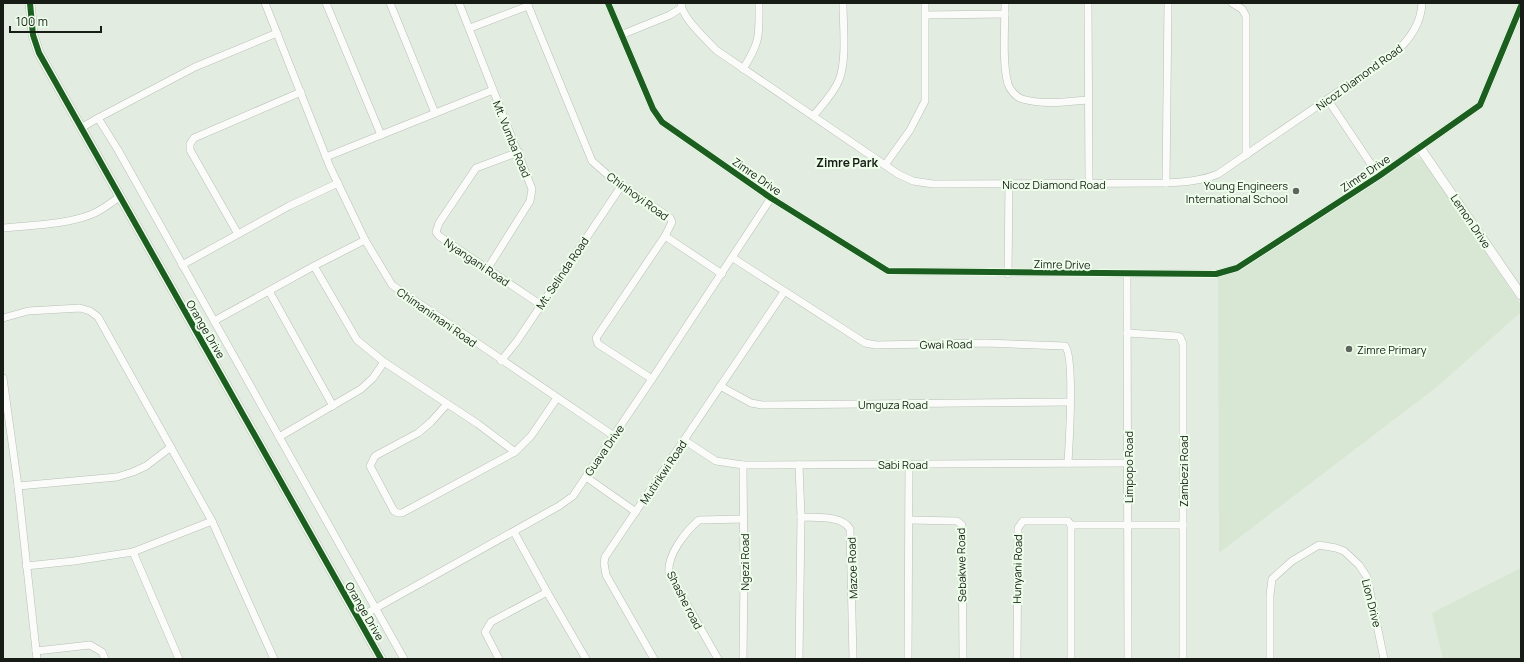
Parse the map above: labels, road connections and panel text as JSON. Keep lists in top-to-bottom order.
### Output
{
  "streets": {
    "street": [
      "Nicoz Diamond Road",
      "Mt. Vumba Road",
      "Zimre Drive",
      "Chinhoyi Road",
      "Lemon Drive",
      "Nyangani Road",
      "Mt. Selinda Road",
      "Chimanimani Road",
      "Orange Drive",
      "Gwai Road",
      "Umguza Road",
      "Guava Drive",
      "Sabi Road",
      "Limpopo Road",
      "Zambezi Road",
      "Mutirikwi Road",
      "Ngezi Road",
      "Sebakwe Road",
      "Mazoe Road",
      "Hunyani Road",
      "Shashe road",
      "Lion Drive"
    ]
  },
  "crossings": [
    ["Mt. Vumba Road", "Nyangani Road"],
    ["Zimre Drive", "Lemon Drive"],
    ["Zimre Drive", "Guava Drive"],
    ["Zimre Drive", "Limpopo Road"],
    ["Chinhoyi Road", "Mt. Selinda Road"],
    ["Chinhoyi Road", "Guava Drive"],
    ["Nyangani Road", "Mt. Selinda Road"],
    ["Mt. Selinda Road", "Chimanimani Road"],
    ["Chimanimani Road", "Guava Drive"],
    ["Orange Drive", "Guava Drive"],
    ["Gwai Road", "Umguza Road"],
    ["Gwai Road", "Guava Drive"],
    ["Gwai Road", "Sabi Road"],
    ["Gwai Road", "Mutirikwi Road"],
    ["Umguza Road", "Mutirikwi Road"],
    ["Sabi Road", "Limpopo Road"],
    ["Sabi Road", "Mutirikwi Road"],
    ["Sabi Road", "Ngezi Road"],
    ["Limpopo Road", "Zambezi Road"],
    ["Limpopo Road", "Hunyani Road"],
    ["Zambezi Road", "Hunyani Road"],
    ["Ngezi Road", "Shashe road"]
  ],
  "districts": ["Zimre Park"],
  "places": ["Young Engineers International School", "Zimre Primary"],
  "scale_bar": "100 m"
}
